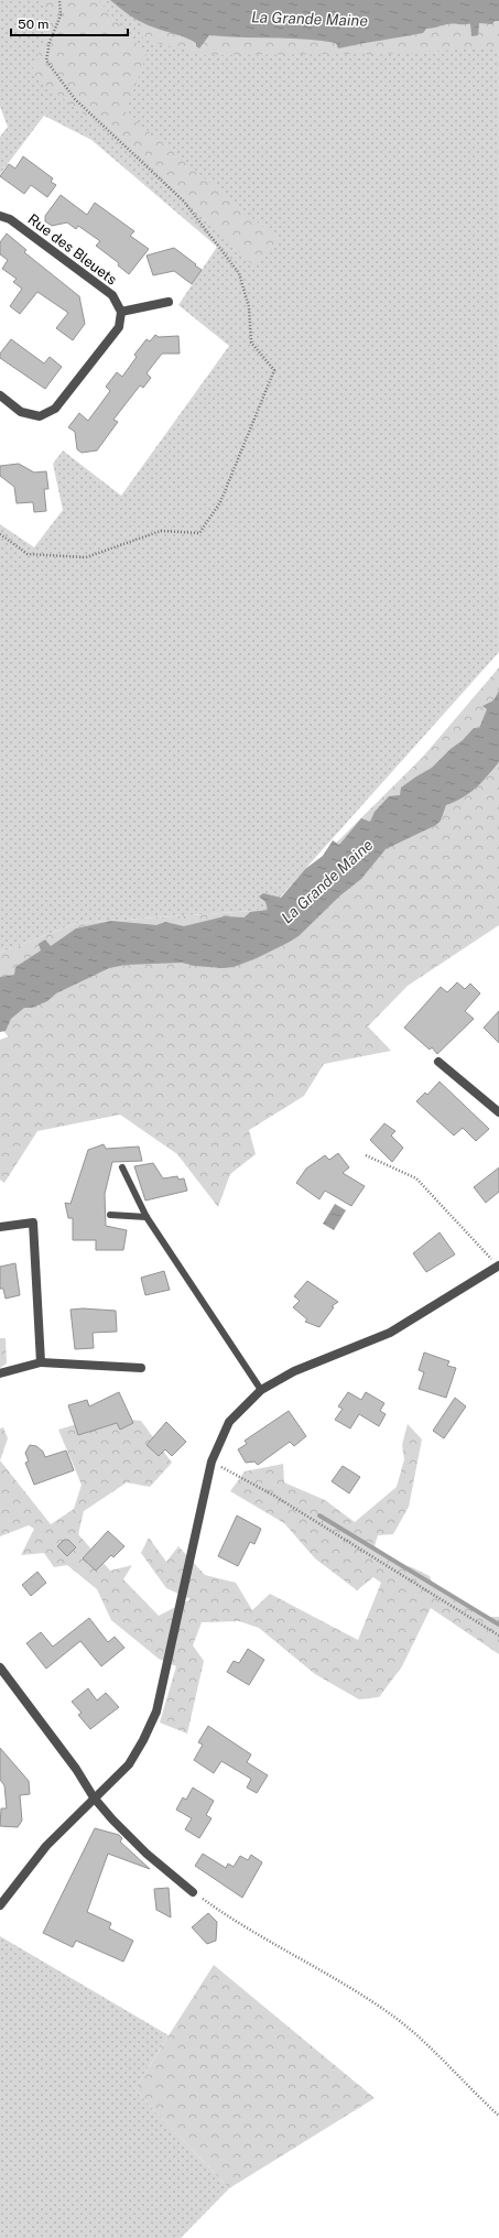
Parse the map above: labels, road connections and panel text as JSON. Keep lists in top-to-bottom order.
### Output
{
  "streets": {
    "street": ["Rue des Bleuets"]
  },
  "water": ["La Grande Maine"],
  "scale_bar": "50 m"
}
